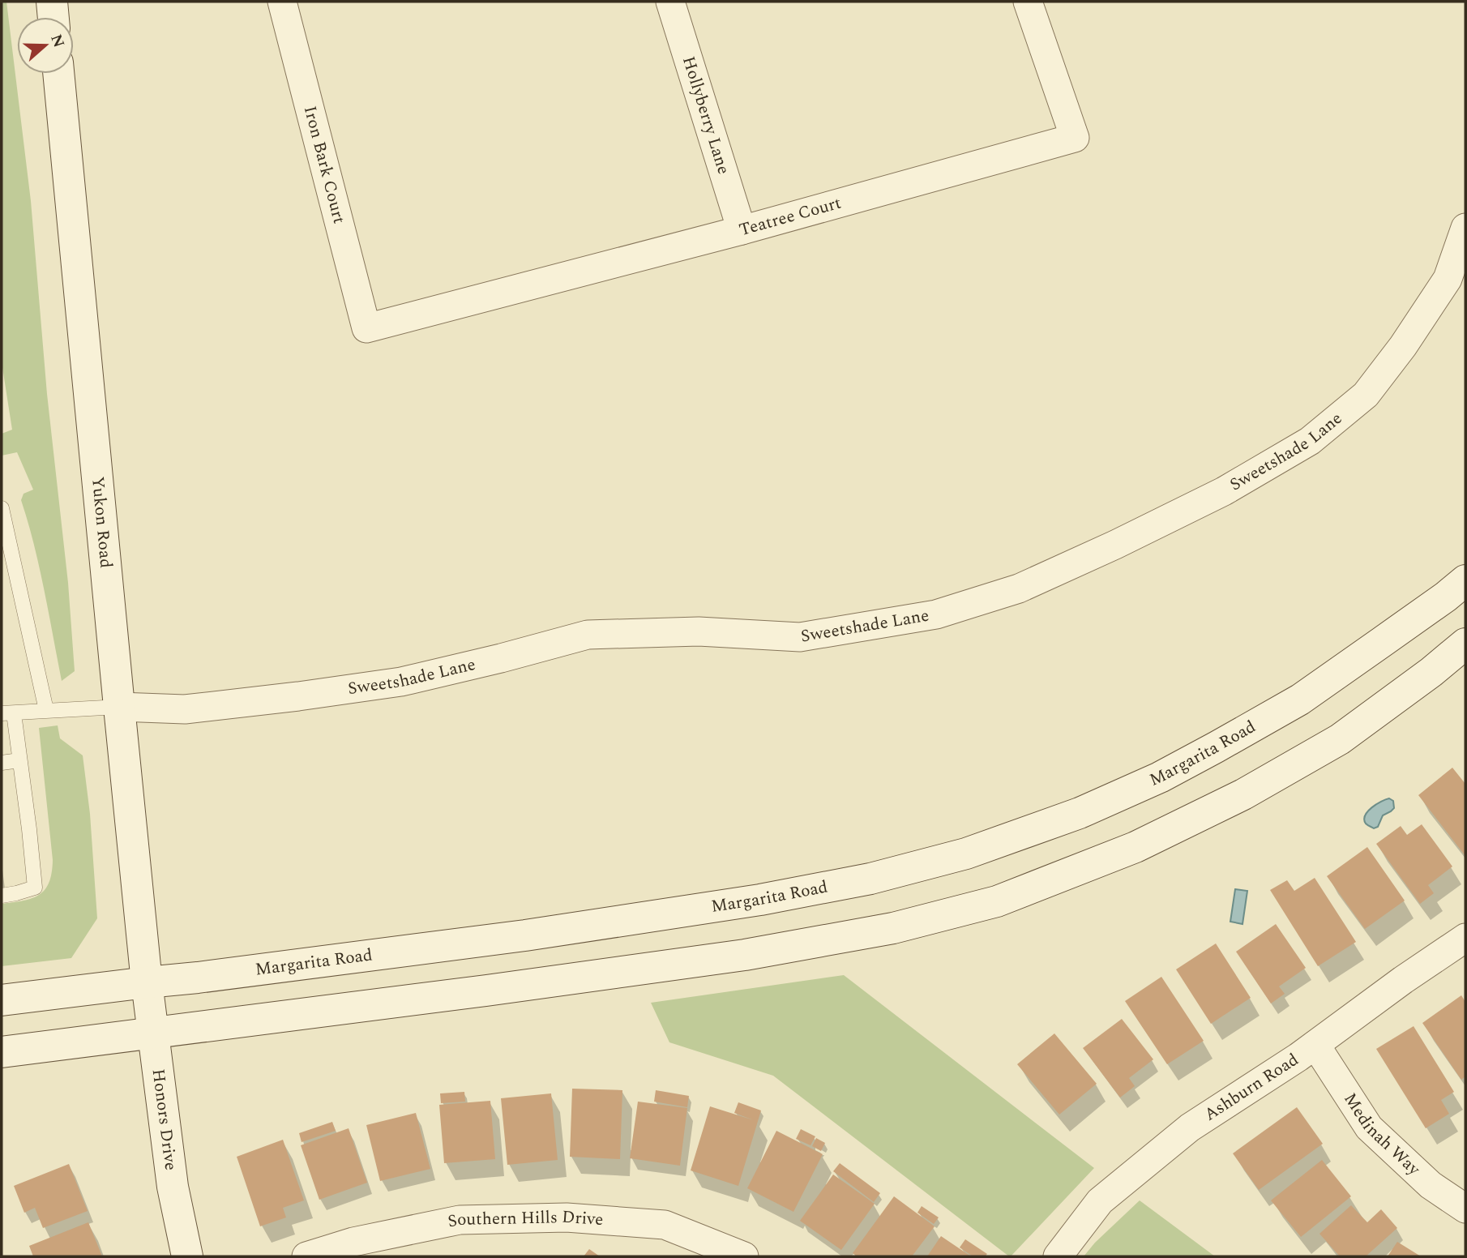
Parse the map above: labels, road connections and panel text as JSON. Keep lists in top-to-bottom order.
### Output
{
  "streets": {
    "main road": ["Yukon Road", "Margarita Road", "Honors Drive"],
    "street": [
      "Hollyberry Lane",
      "Iron Bark Court",
      "Teatree Court",
      "Sweetshade Lane",
      "Ashburn Road",
      "Medinah Way",
      "Southern Hills Drive"
    ]
  },
  "crossings": [
    ["Hollyberry Lane", "Teatree Court"],
    ["Iron Bark Court", "Teatree Court"],
    ["Sweetshade Lane", "Yukon Road"],
    ["Yukon Road", "Margarita Road"],
    ["Yukon Road", "Honors Drive"],
    ["Margarita Road", "Honors Drive"],
    ["Ashburn Road", "Medinah Way"]
  ],
  "north": "right"
}
